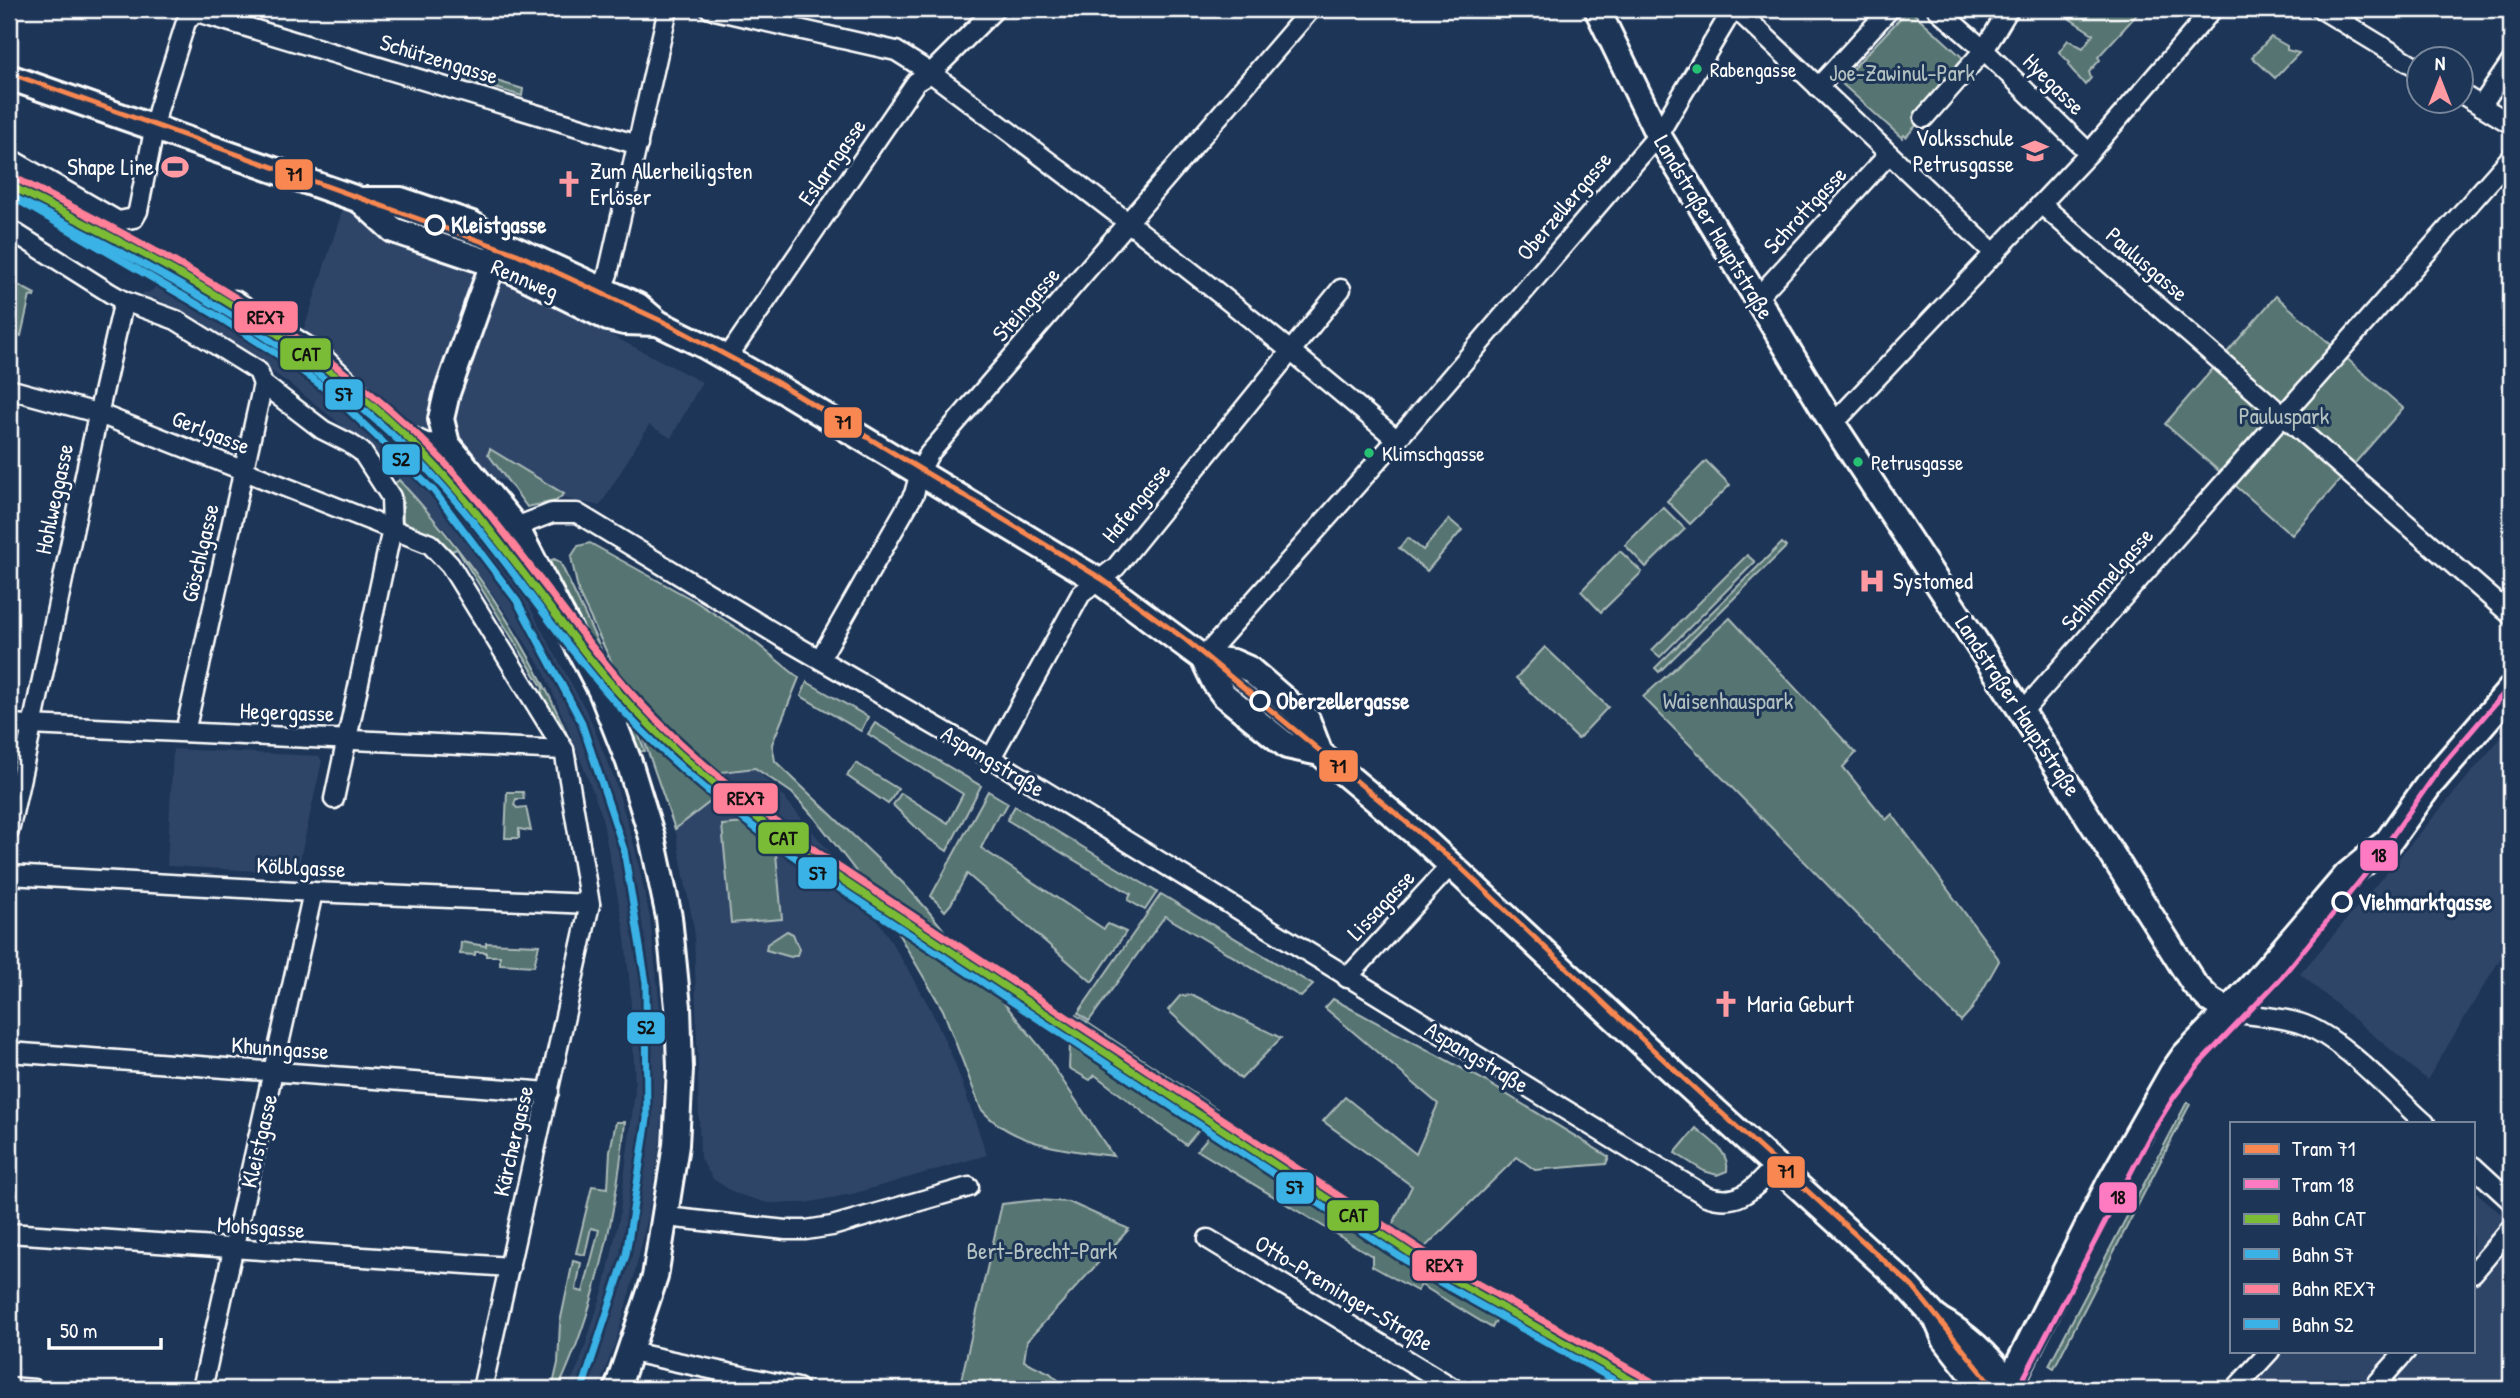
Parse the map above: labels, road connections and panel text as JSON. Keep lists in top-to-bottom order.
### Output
{
  "streets": {
    "main road": ["Landstraßer Hauptstraße", "Rennweg"],
    "street": [
      "Schützengasse",
      "Hyegasse",
      "Eslarngasse",
      "Oberzellergasse",
      "Schrottgasse",
      "Paulusgasse",
      "Steingasse",
      "Gerlgasse",
      "Hohlweggasse",
      "Hafengasse",
      "Göschlgasse",
      "Schimmelgasse",
      "Hegergasse",
      "Aspangstraße",
      "Kölblgasse",
      "Lissagasse",
      "Khunngasse",
      "Kleistgasse",
      "Kärchergasse",
      "Mohsgasse",
      "Otto-Preminger-Straße"
    ]
  },
  "crossings": [
    ["Eslarngasse", "Rennweg"],
    ["Oberzellergasse", "Landstraßer Hauptstraße"],
    ["Oberzellergasse", "Rennweg"],
    ["Schrottgasse", "Landstraßer Hauptstraße"],
    ["Landstraßer Hauptstraße", "Schimmelgasse"],
    ["Paulusgasse", "Schimmelgasse"],
    ["Rennweg", "Steingasse"],
    ["Rennweg", "Hafengasse"],
    ["Rennweg", "Aspangstraße"],
    ["Rennweg", "Lissagasse"],
    ["Steingasse", "Aspangstraße"],
    ["Gerlgasse", "Hohlweggasse"],
    ["Gerlgasse", "Göschlgasse"],
    ["Gerlgasse", "Hegergasse"],
    ["Hohlweggasse", "Hegergasse"],
    ["Hafengasse", "Aspangstraße"],
    ["Göschlgasse", "Hegergasse"],
    ["Aspangstraße", "Lissagasse"],
    ["Kölblgasse", "Kleistgasse"],
    ["Kölblgasse", "Kärchergasse"],
    ["Khunngasse", "Kleistgasse"],
    ["Khunngasse", "Kärchergasse"],
    ["Kleistgasse", "Mohsgasse"],
    ["Kärchergasse", "Mohsgasse"]
  ],
  "parks": [
    "Joe-Zawinul-Park",
    "Pauluspark",
    "Waisenhauspark",
    "Bert-Brecht-Park"
  ],
  "places": {
    "other": [
      "Rabengasse",
      "Kleistgasse",
      "Klimschgasse",
      "Petrusgasse",
      "Oberzellergasse",
      "Viehmarktgasse"
    ],
    "school or university": ["Volksschule Petrusgasse"],
    "sports": ["Shape Line"],
    "church": ["Zum Allerheiligsten Erlöser", "Maria Geburt"],
    "hospital": ["Systomed"]
  },
  "lines": [
    "tram line 71",
    "rail line REX7",
    "rail line CAT",
    "rail line S7",
    "rail line S2",
    "tram line 18"
  ],
  "legend": [
    "Tram 71",
    "Tram 18",
    "Bahn CAT",
    "Bahn S7",
    "Bahn REX7",
    "Bahn S2"
  ],
  "scale_bar": "50 m",
  "north": "top"
}
